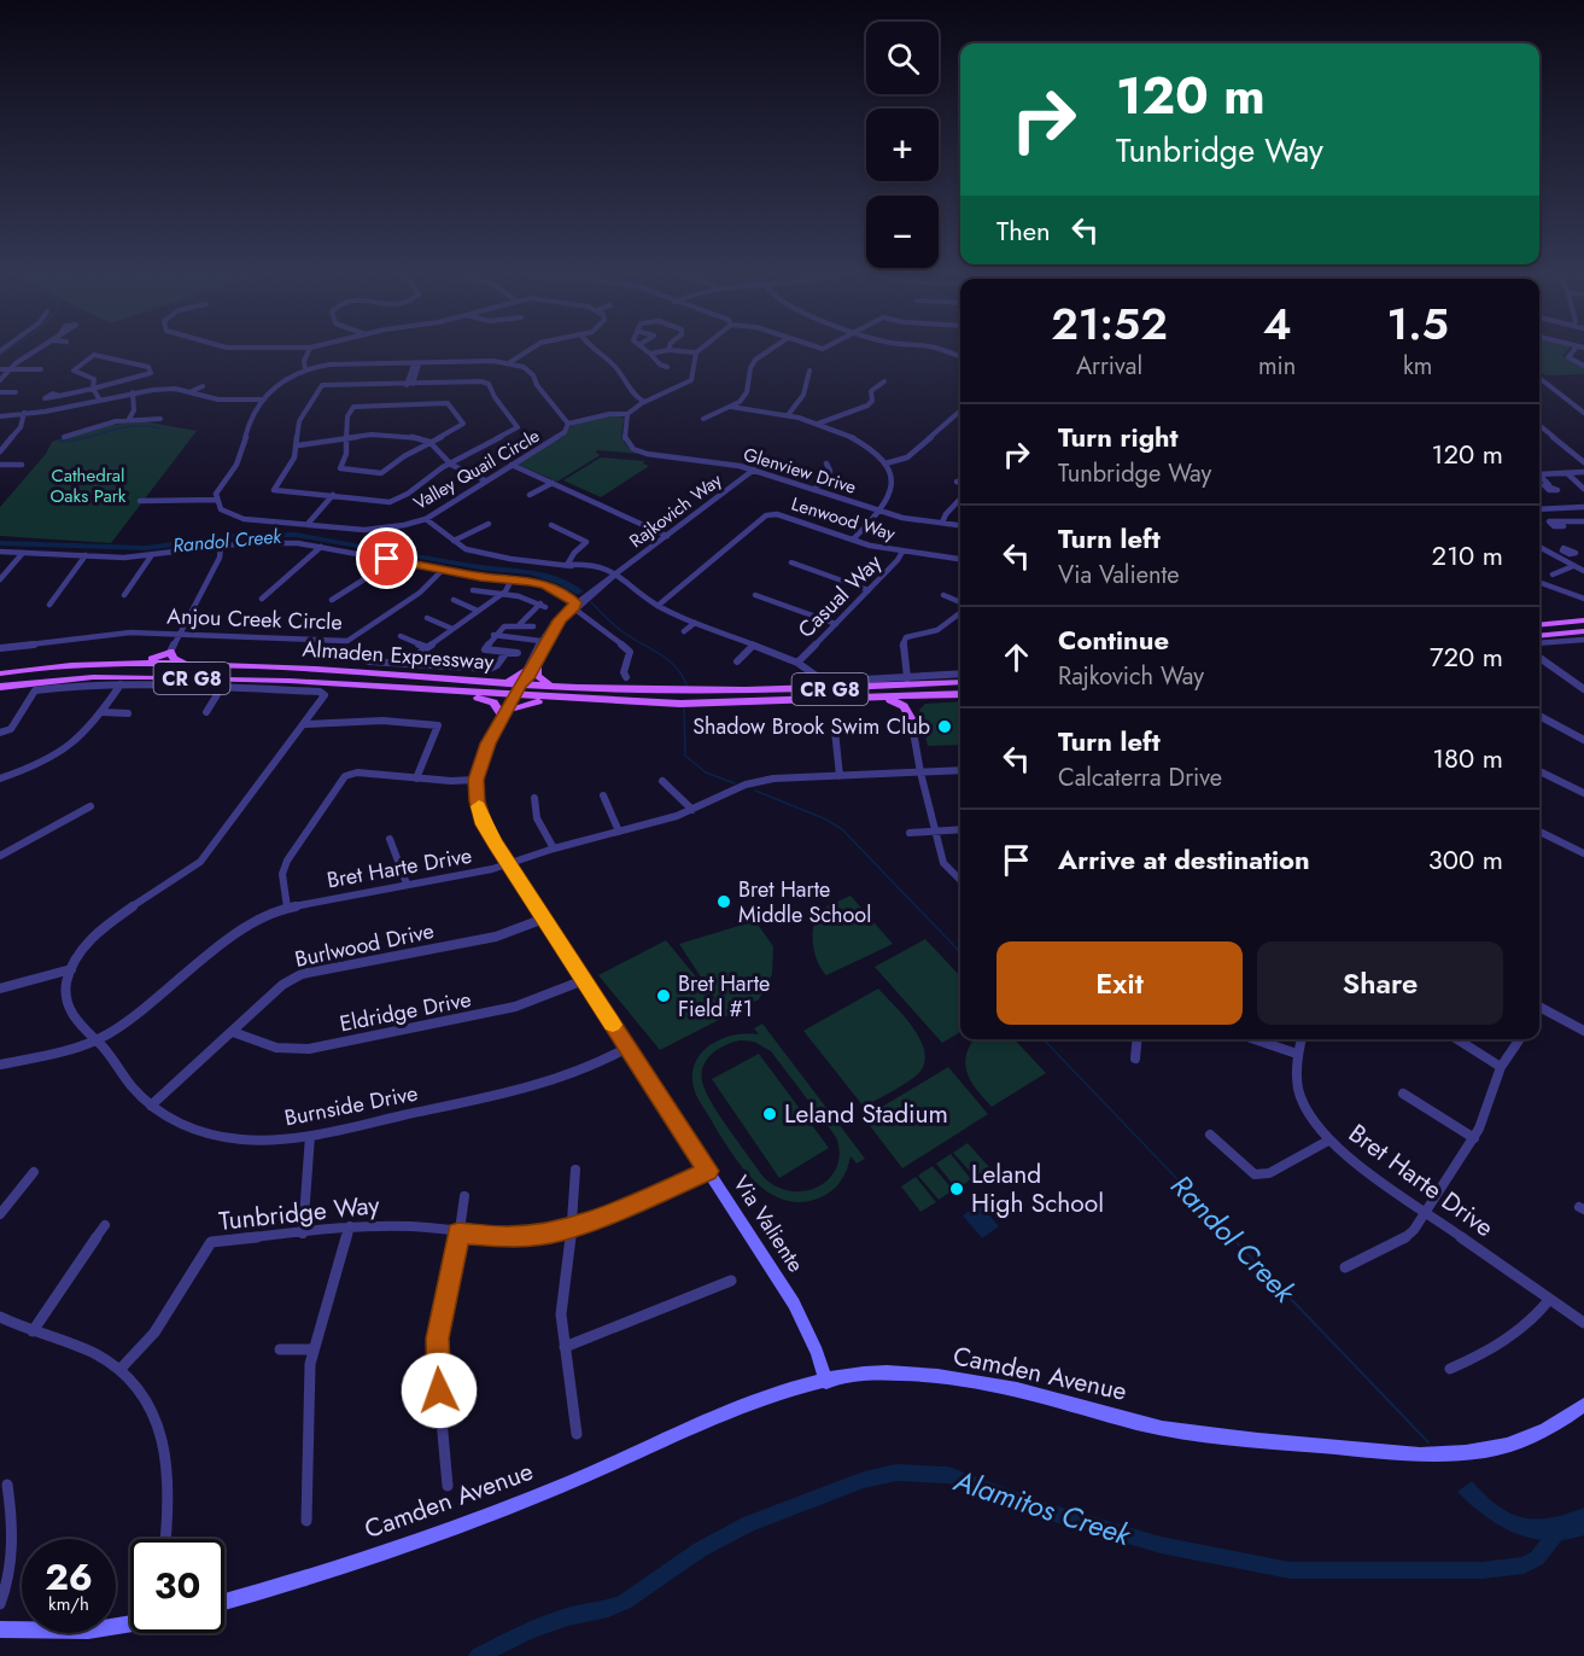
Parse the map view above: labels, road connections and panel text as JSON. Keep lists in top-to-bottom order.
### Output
{
  "streets": {
    "main road": ["Almaden Expressway", "CR G8"],
    "street": [
      "Valley Quail Circle",
      "Glenview Drive",
      "Rajkovich Way",
      "Lenwood Way",
      "Casual Way",
      "Anjou Creek Circle",
      "Bret Harte Drive",
      "Burlwood Drive",
      "Eldridge Drive",
      "Burnside Drive",
      "Tunbridge Way",
      "Via Valiente",
      "Camden Avenue"
    ]
  },
  "crossings": [
    ["Glenview Drive", "Rajkovich Way"],
    ["Rajkovich Way", "Almaden Expressway"],
    ["Rajkovich Way", "Via Valiente"],
    ["Lenwood Way", "Casual Way"],
    ["Almaden Expressway", "Via Valiente"],
    ["Bret Harte Drive", "Burnside Drive"],
    ["Bret Harte Drive", "Via Valiente"],
    ["Burlwood Drive", "Eldridge Drive"],
    ["Burlwood Drive", "Burnside Drive"],
    ["Burlwood Drive", "Via Valiente"],
    ["Eldridge Drive", "Via Valiente"],
    ["Burnside Drive", "Via Valiente"],
    ["Tunbridge Way", "Via Valiente"],
    ["Via Valiente", "Camden Avenue"]
  ],
  "water": ["Randol Creek", "Alamitos Creek"],
  "parks": ["Cathedral Oaks Park"],
  "places": [
    "Shadow Brook Swim Club",
    "Bret Harte Middle School",
    "Bret Harte Field #1",
    "Leland Stadium",
    "Leland High School"
  ],
  "page": {
    "map_buttons": ["+", "−"],
    "turn": ["120 m", "Tunbridge Way"],
    "then": "Then",
    "eta": [
      "21:52",
      "Arrival",
      "4",
      "min",
      "1.5",
      "km"
    ],
    "list": [
      {
        "name": "Turn right",
        "note": "Tunbridge Way",
        "value": "120 m"
      },
      {
        "name": "Turn left",
        "note": "Via Valiente",
        "value": "210 m"
      },
      {
        "name": "Continue",
        "note": "Rajkovich Way",
        "value": "720 m"
      },
      {
        "name": "Turn left",
        "note": "Calcaterra Drive",
        "value": "180 m"
      },
      {
        "name": "Arrive at destination",
        "value": "300 m"
      }
    ],
    "buttons": ["Exit", "Share"],
    "speed": "26 km/h",
    "limit": "30"
  }
}
